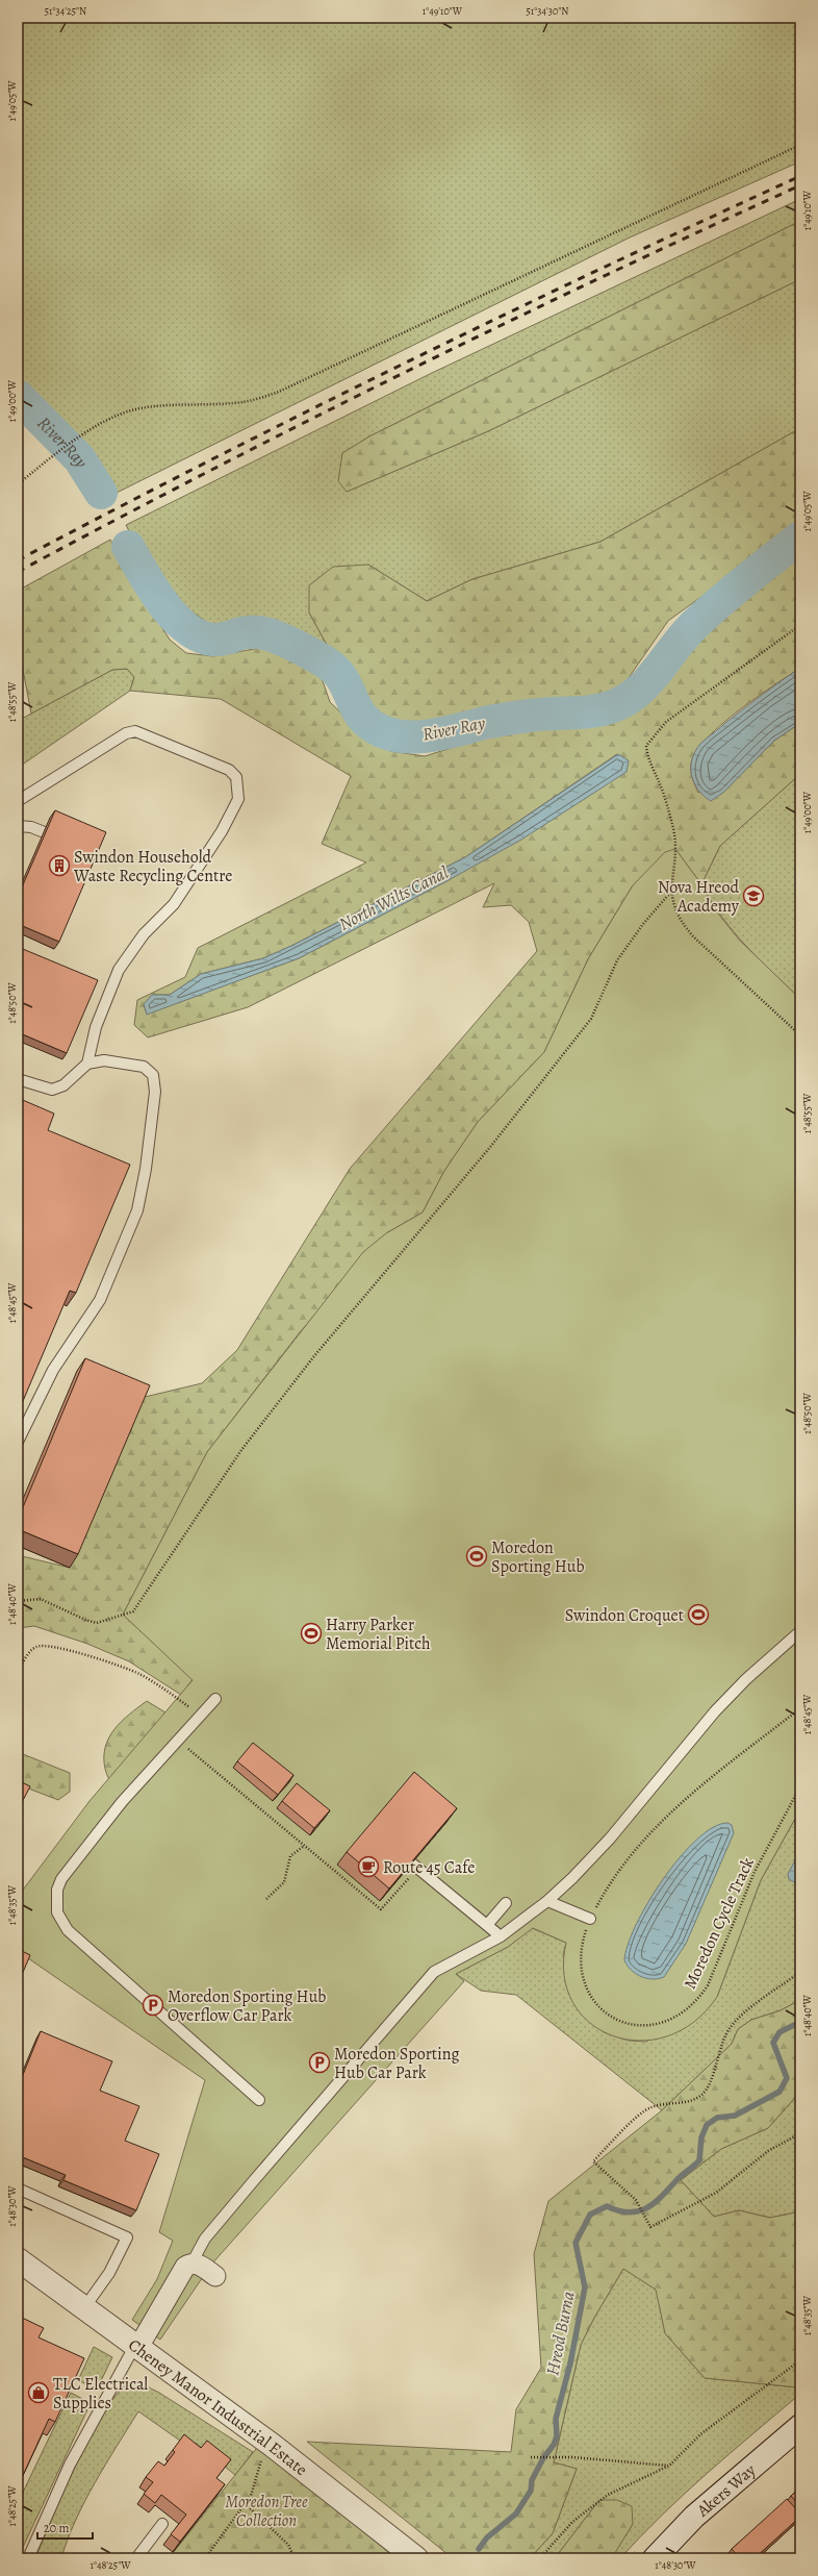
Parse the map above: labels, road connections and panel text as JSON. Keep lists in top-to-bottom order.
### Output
{
  "streets": {
    "street": ["Cheney Manor Industrial Estate", "Akers Way"],
    "path": ["Moredon Cycle Track"]
  },
  "water": ["River Ray", "North Wilts Canal", "Hreod Burna"],
  "parks": ["Moredon Tree Collection"],
  "places": {
    "building": ["Swindon Household Waste Recycling Centre"],
    "school or university": ["Nova Hreod Academy"],
    "sports": ["Moredon Sporting Hub", "Swindon Croquet", "Harry Parker Memorial Pitch"],
    "cafe": ["Route 45 Cafe"],
    "parking": ["Moredon Sporting Hub Overflow Car Park", "Moredon Sporting Hub Car Park"],
    "shop": ["TLC Electrical Supplies"]
  },
  "scale_bar": "20 m",
  "coordinates": [
    "51°34'25\"N",
    "1°49'10\"W",
    "51°34'30\"N",
    "1°49'05\"W",
    "1°49'00\"W",
    "1°48'55\"W",
    "1°48'50\"W",
    "1°48'45\"W",
    "1°48'40\"W",
    "1°48'35\"W",
    "1°48'30\"W",
    "1°48'25\"W"
  ]
}
